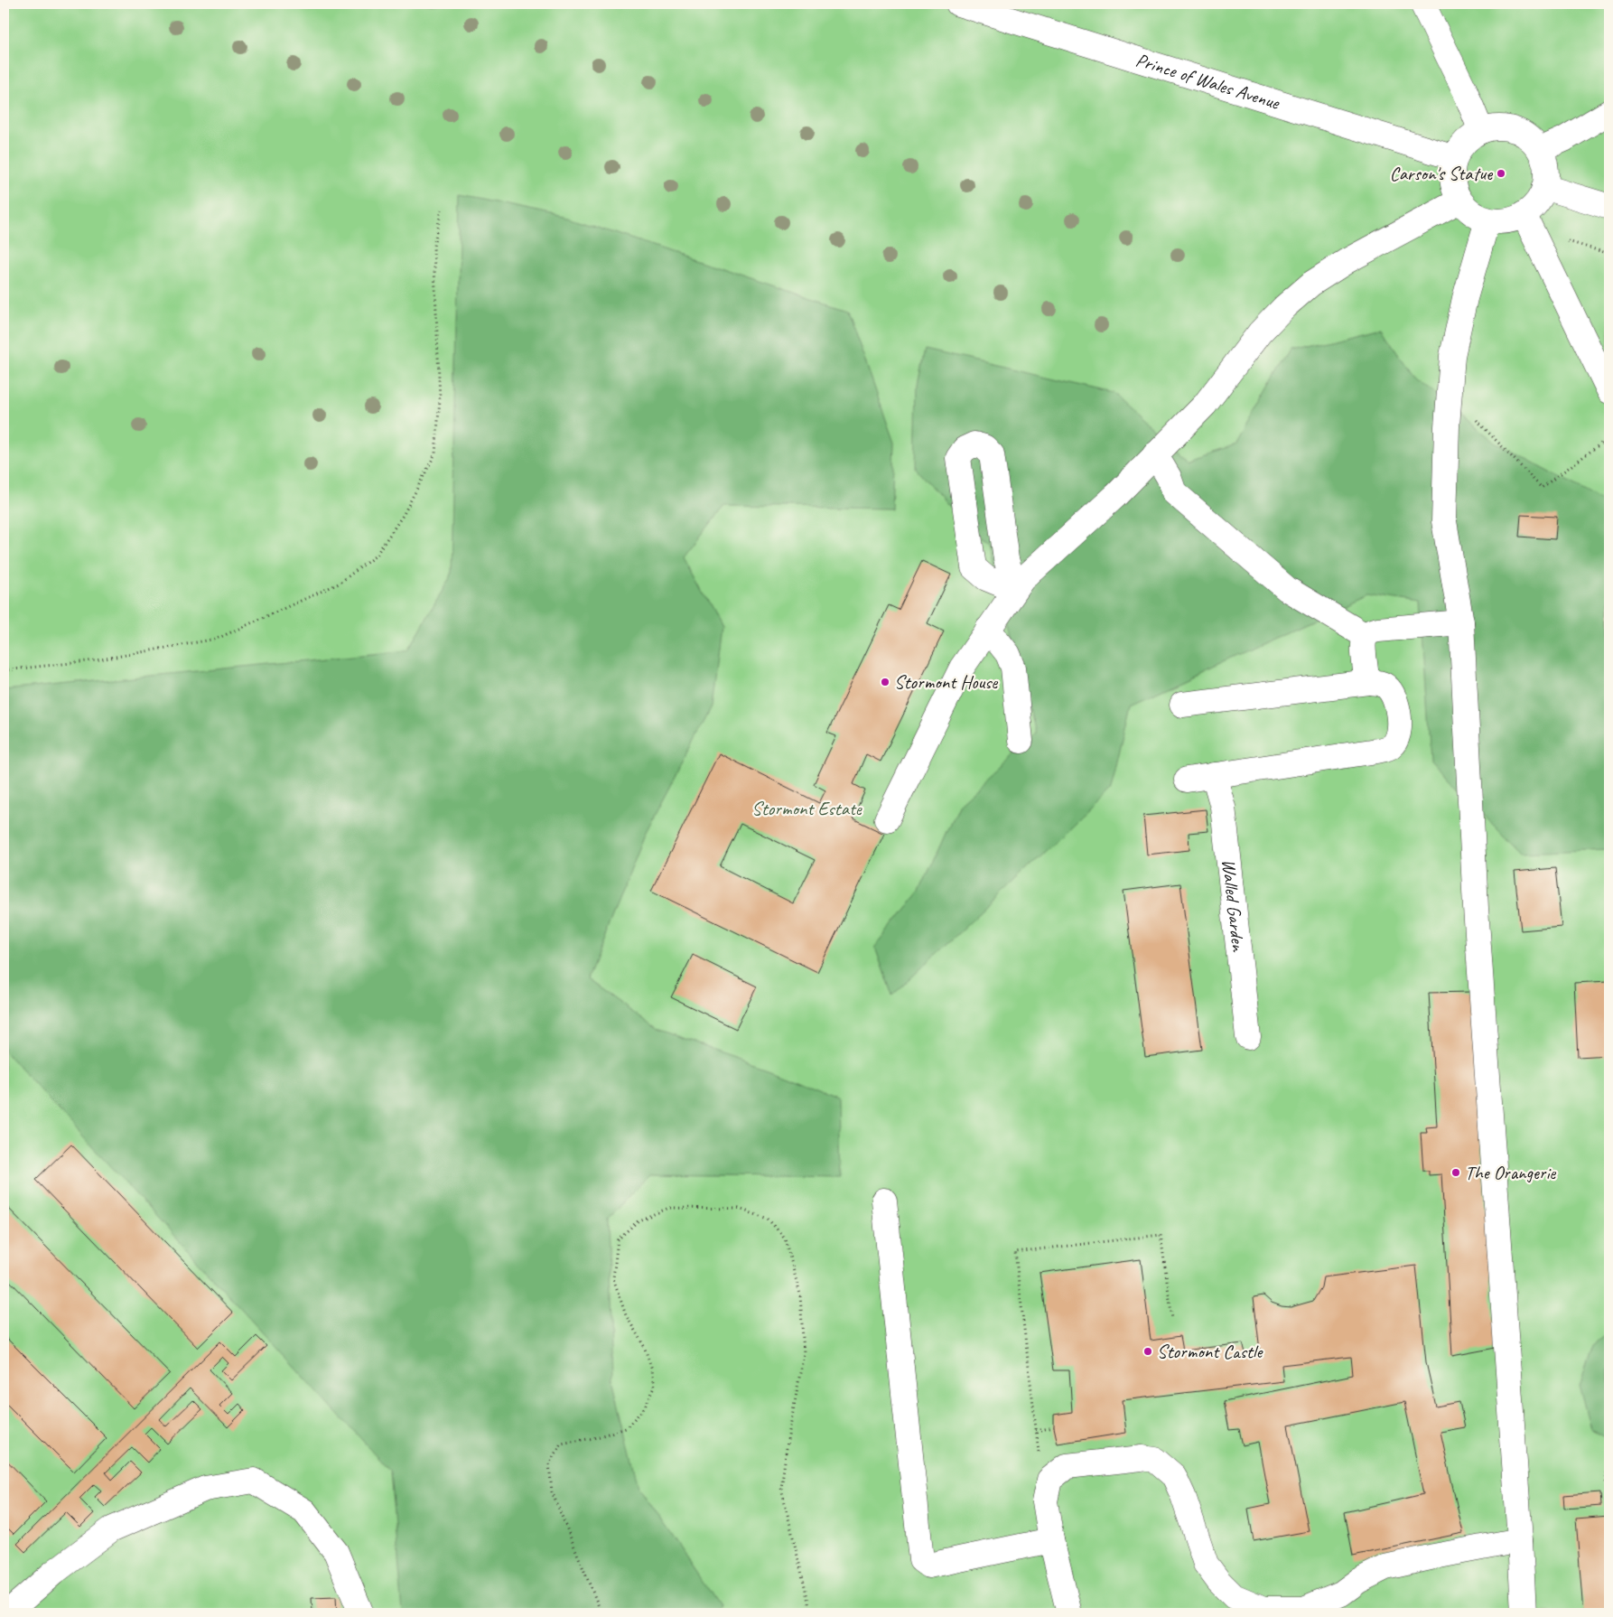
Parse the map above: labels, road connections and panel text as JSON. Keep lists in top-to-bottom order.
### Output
{
  "streets": {
    "lane": ["Prince of Wales Avenue", "Walled Garden"]
  },
  "parks": ["Stormont Estate"],
  "places": [
    "Carson's Statue",
    "Stormont House",
    "The Orangerie",
    "Stormont Castle"
  ]
}
